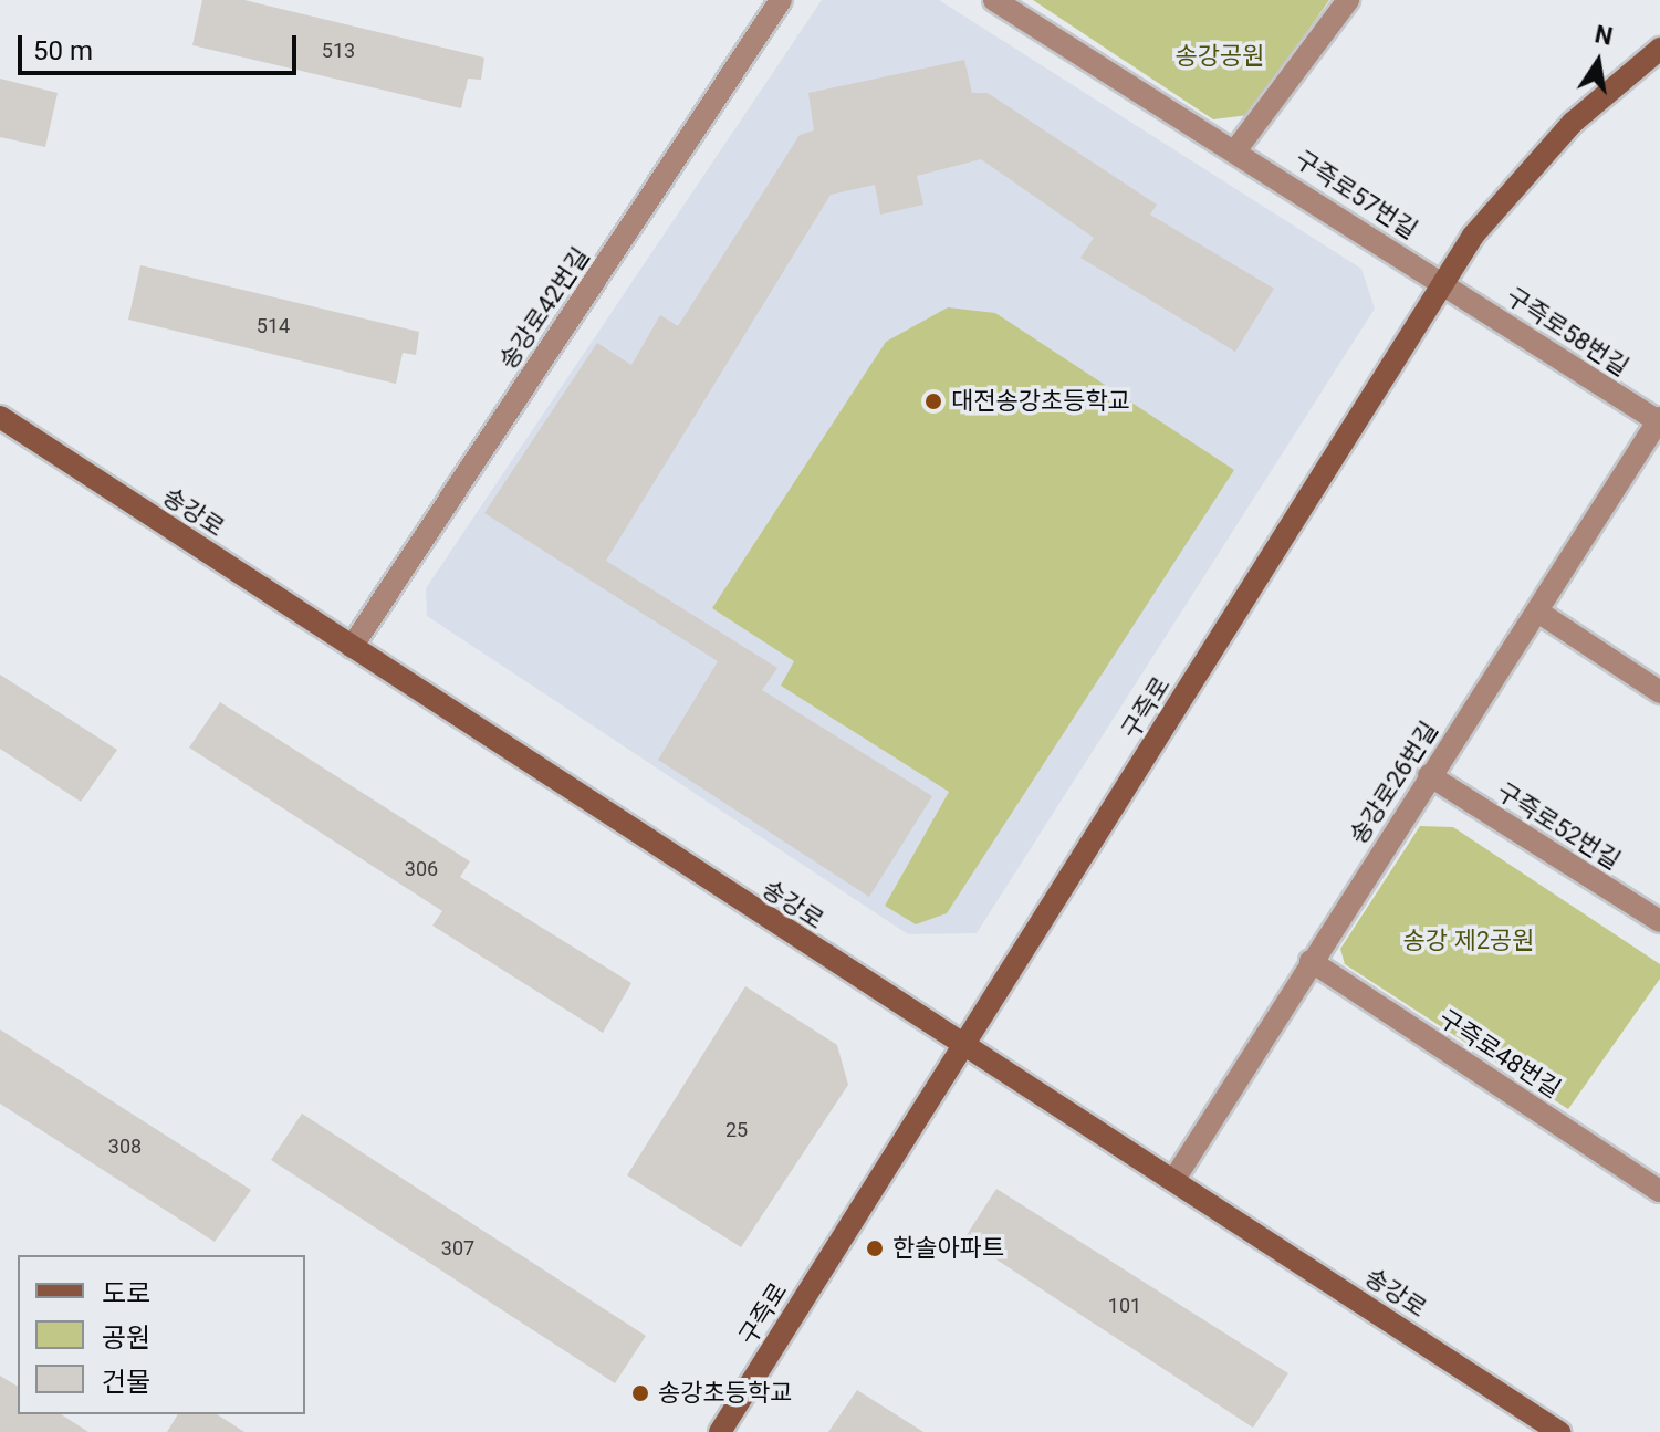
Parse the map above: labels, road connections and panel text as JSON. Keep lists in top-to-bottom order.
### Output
{
  "streets": {
    "main road": ["송강로", "구즉로"],
    "street": [
      "구즉로57번길",
      "송강로42번길",
      "구즉로58번길",
      "송강로26번길",
      "구즉로52번길",
      "구즉로48번길"
    ]
  },
  "crossings": [
    ["구즉로57번길", "구즉로58번길"],
    ["구즉로57번길", "구즉로"],
    ["송강로42번길", "송강로"],
    ["구즉로58번길", "구즉로"],
    ["구즉로58번길", "송강로26번길"],
    ["송강로", "구즉로"],
    ["송강로", "송강로26번길"],
    ["송강로26번길", "구즉로52번길"],
    ["송강로26번길", "구즉로48번길"]
  ],
  "parks": ["송강공원", "송강 제2공원"],
  "places": ["대전송강초등학교", "한솔아파트", "송강초등학교"],
  "house_numbers": [
    "513",
    "514",
    "306",
    "25",
    "308",
    "307",
    "101"
  ],
  "legend": ["도로", "공원", "건물"],
  "scale_bar": "50 m",
  "north": "top"
}
